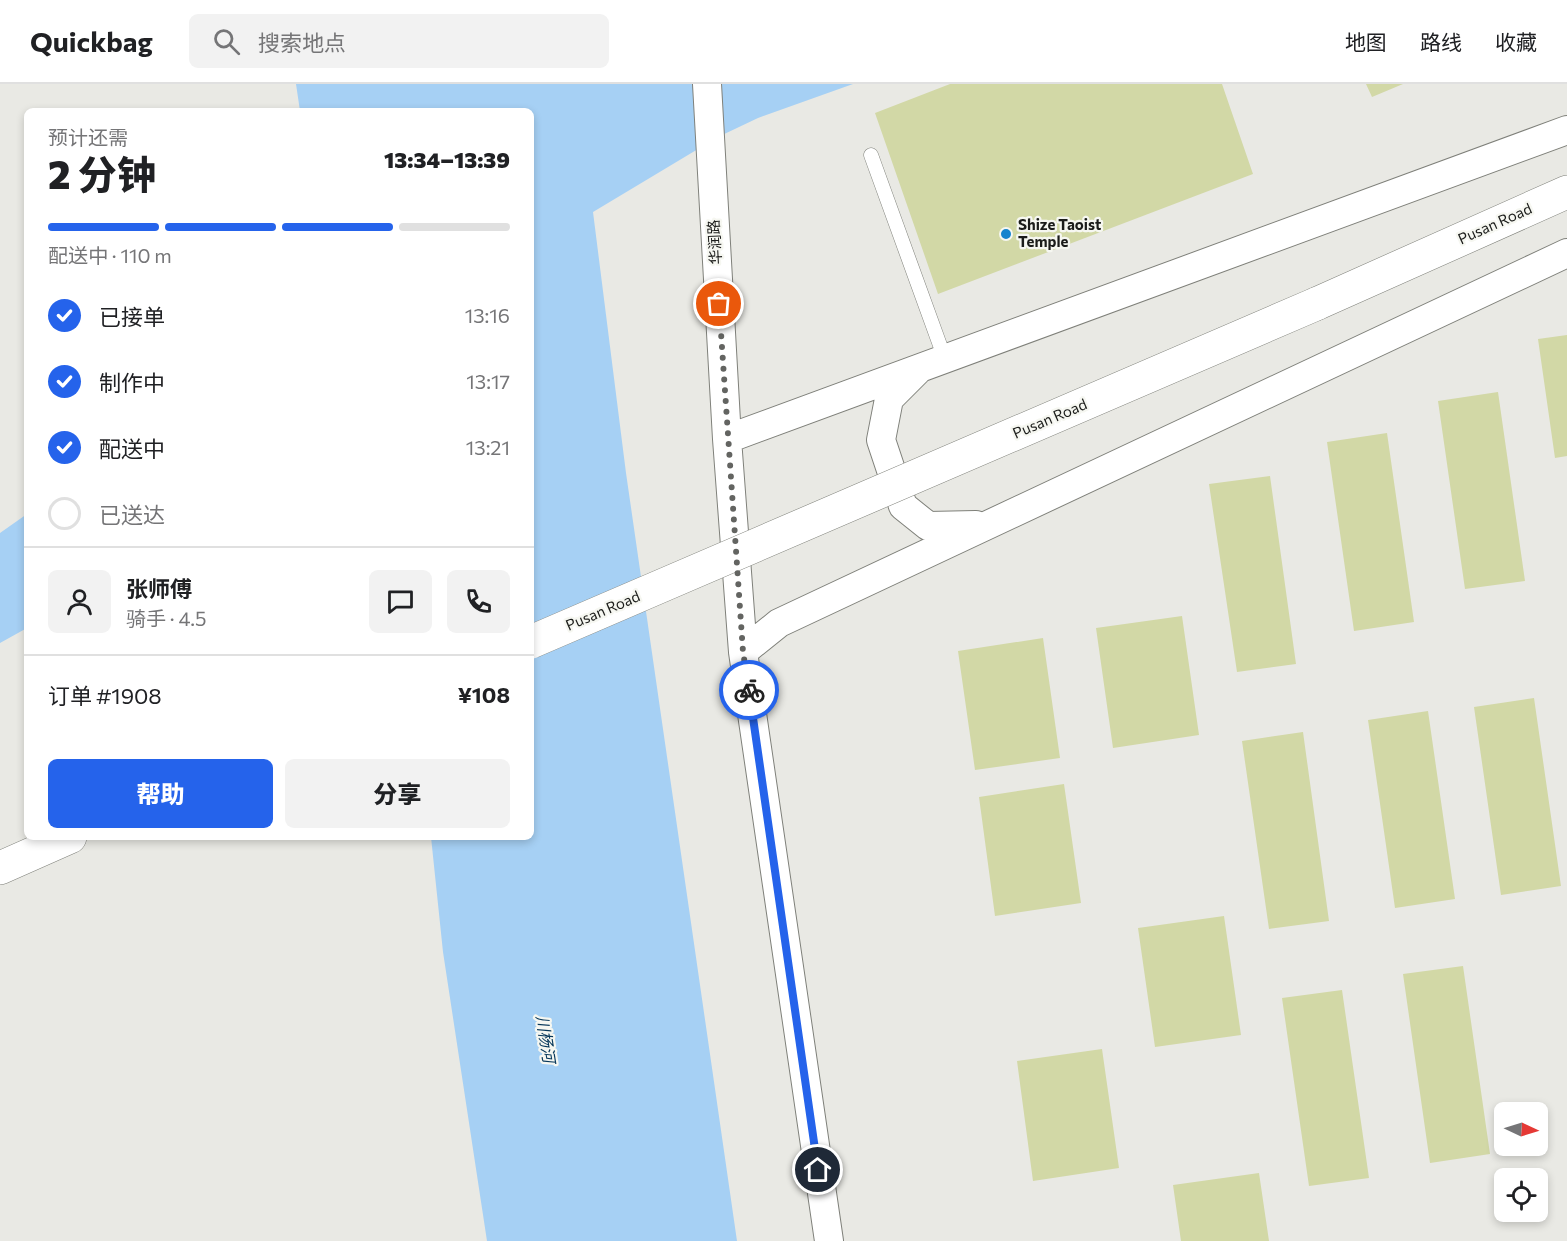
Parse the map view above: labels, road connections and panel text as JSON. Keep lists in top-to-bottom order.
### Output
{
  "streets": {
    "main road": ["Pusan Road"],
    "street": ["华润路"]
  },
  "water": ["川杨河"],
  "places": ["Shize Taoist Temple"],
  "north": "right",
  "page": {
    "header": "Quickbag",
    "search": "搜索地点",
    "nav": ["地图", "路线", "收藏"],
    "heading": ["2 分钟", "预计还需", "13:34–13:39"],
    "panel": [
      "张师傅",
      "骑手 · 4.5",
      "订单 #1908",
      "¥108"
    ],
    "bar": "配送中 · 110 m",
    "list": [
      ["已接单", "13:16"],
      ["制作中", "13:17"],
      ["配送中", "13:21"],
      "已送达"
    ],
    "buttons": ["帮助", "分享"]
  }
}
